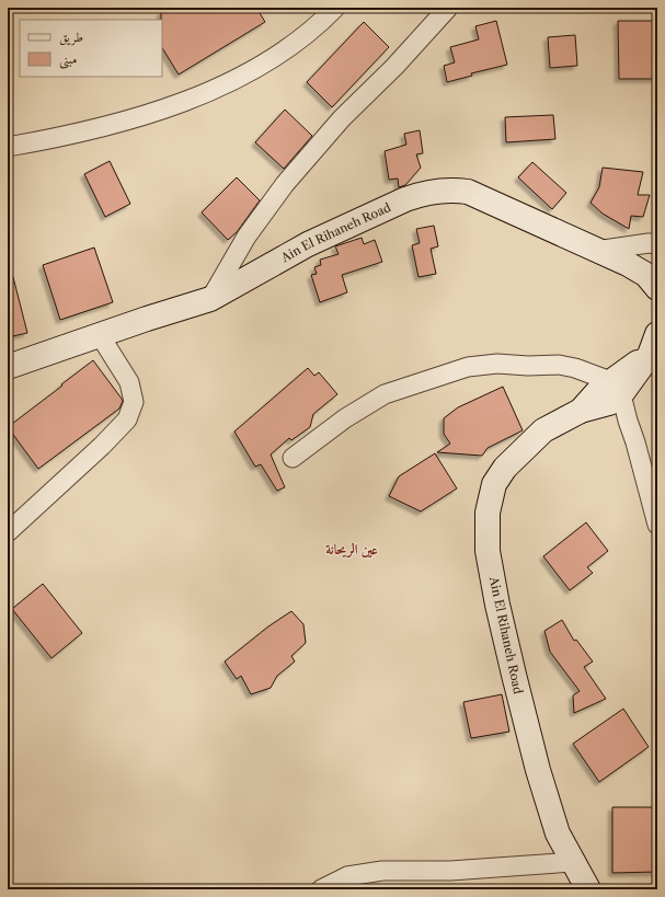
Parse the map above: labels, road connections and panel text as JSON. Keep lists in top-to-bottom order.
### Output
{
  "streets": {
    "street": ["Ain El Rihaneh Road"]
  },
  "districts": ["عين الريحانة"],
  "legend": ["طريق", "مبنى"]
}
